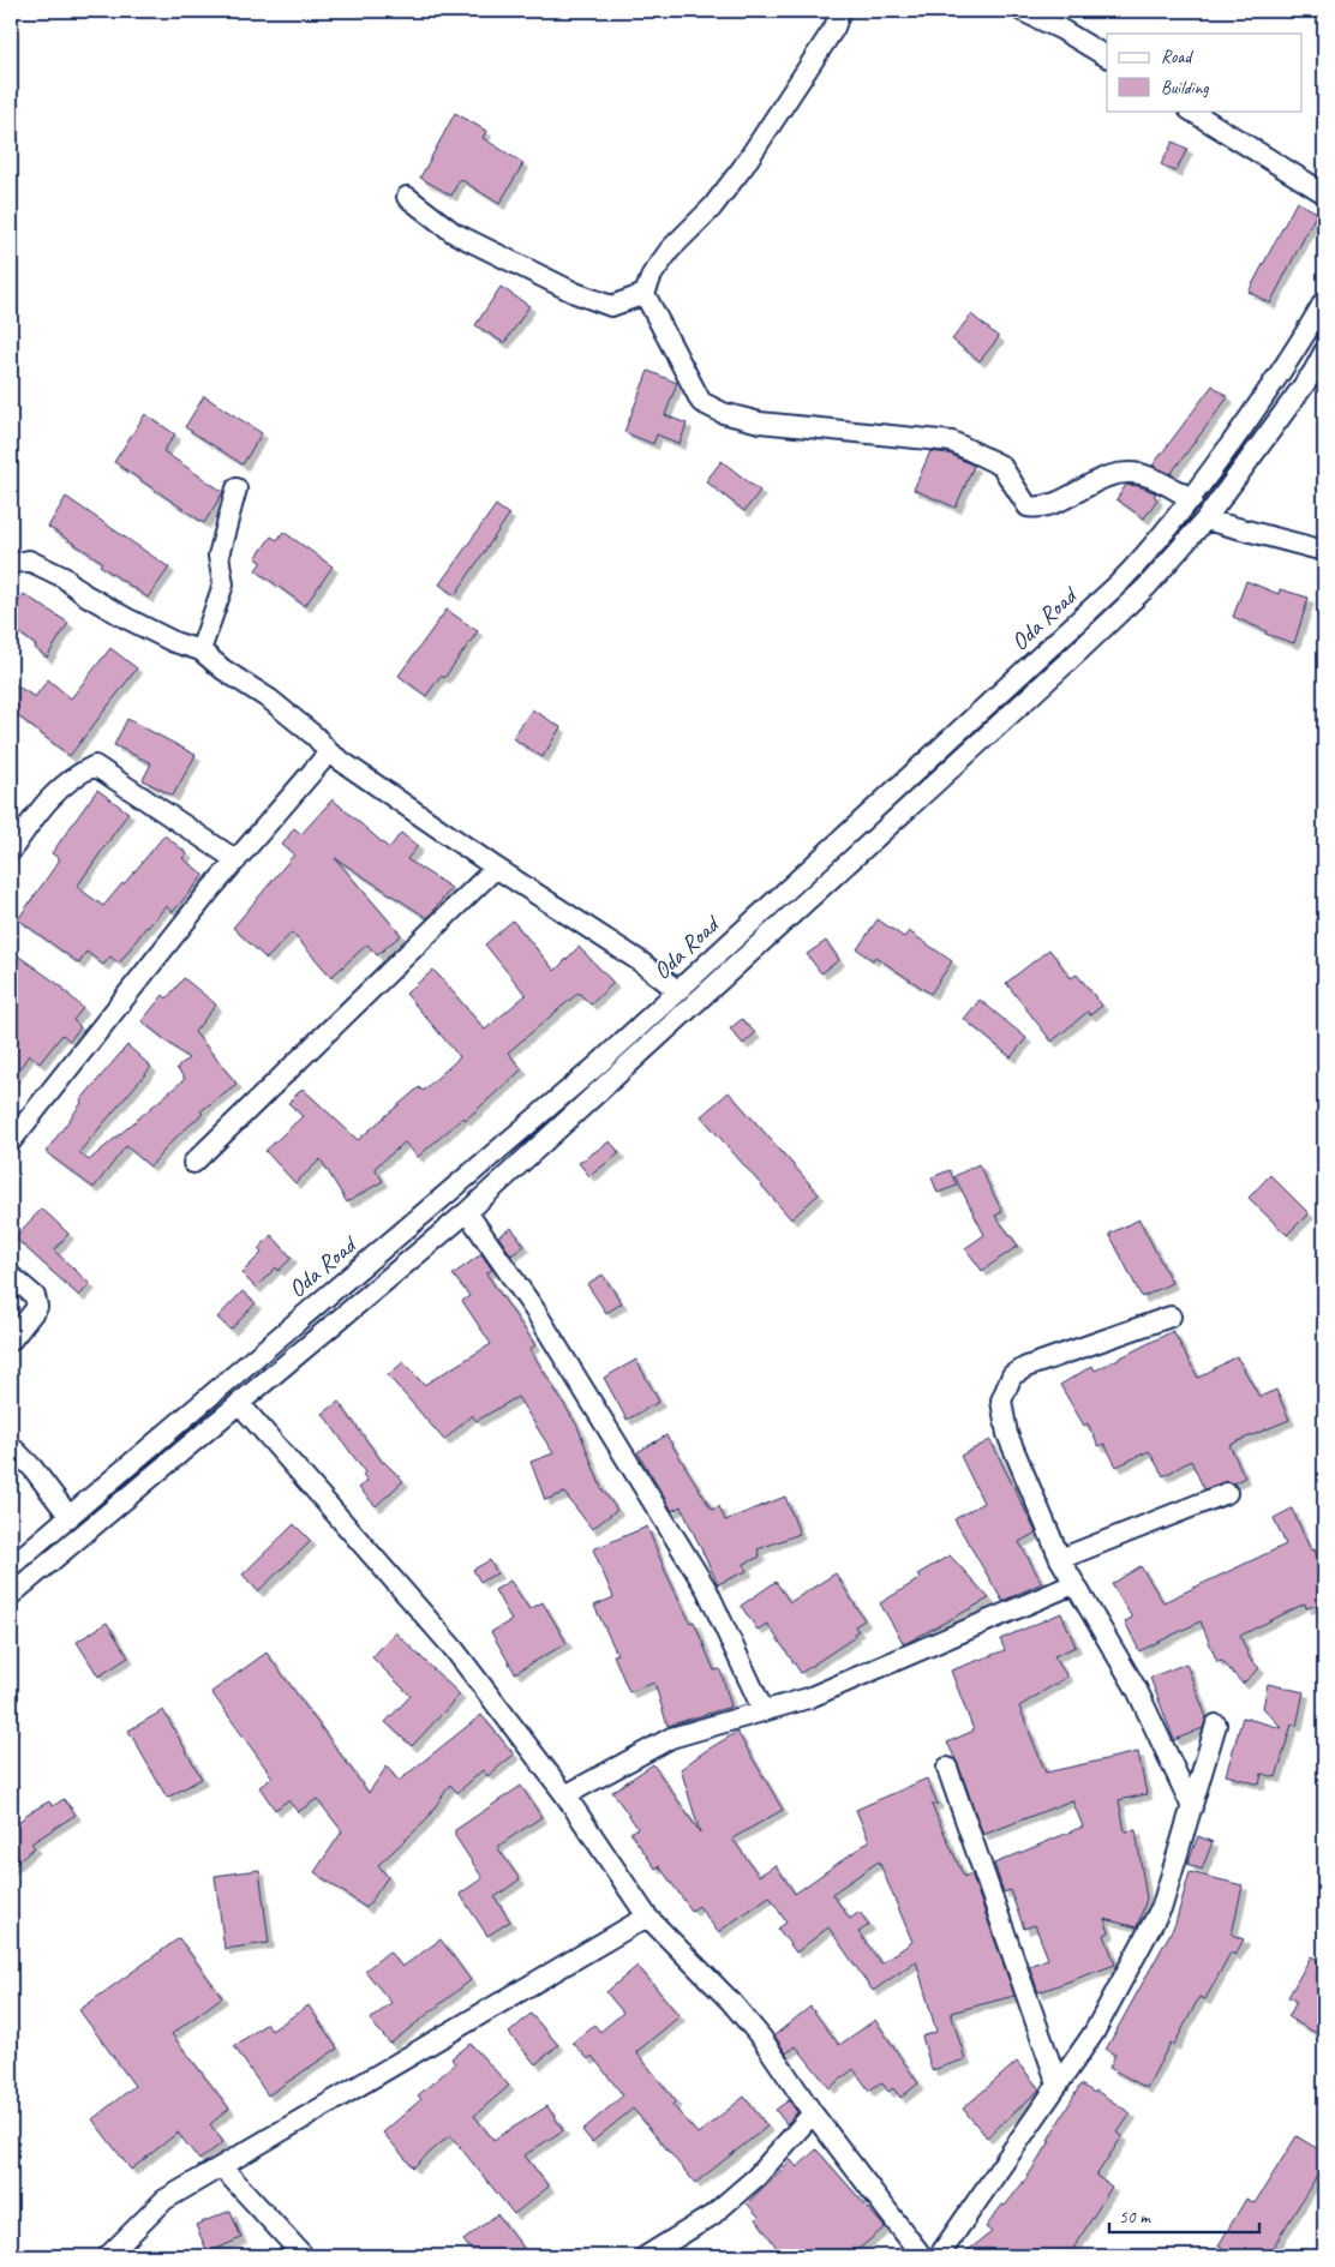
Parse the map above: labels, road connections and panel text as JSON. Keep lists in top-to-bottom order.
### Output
{
  "streets": {
    "street": ["Oda Road"]
  },
  "legend": ["Road", "Building"],
  "scale_bar": "50 m"
}
